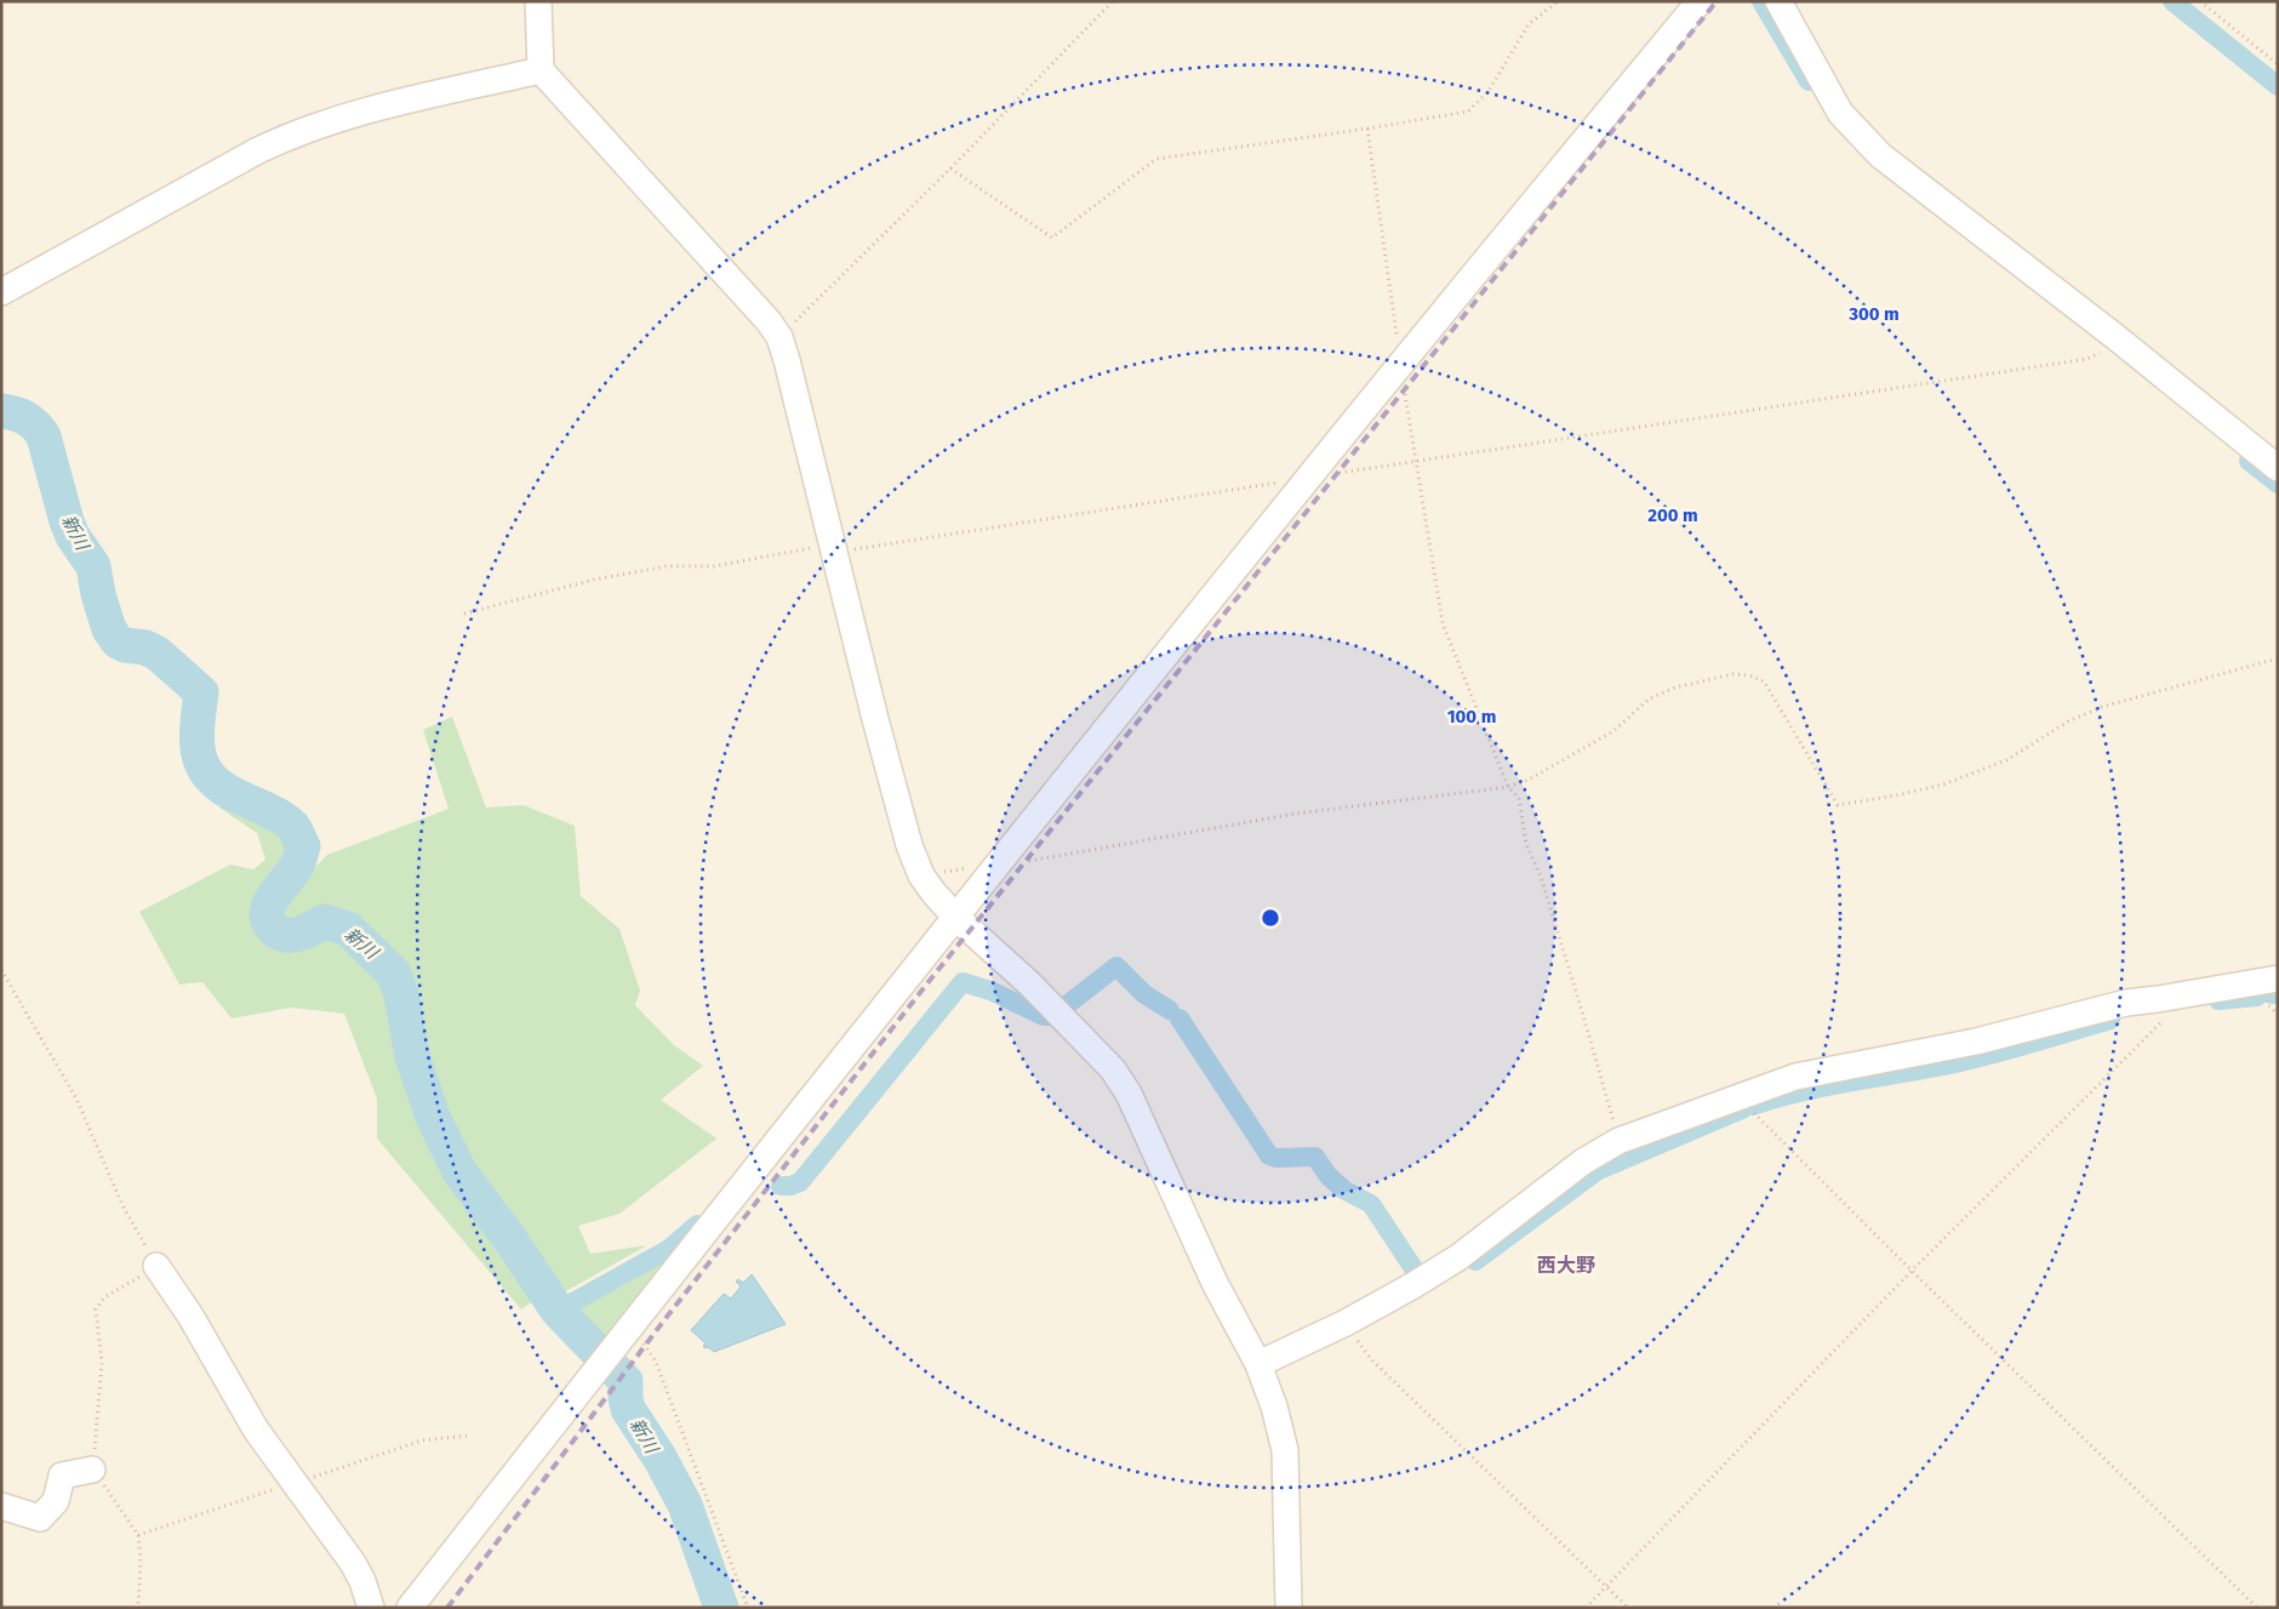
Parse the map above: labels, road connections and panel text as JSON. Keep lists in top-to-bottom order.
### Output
{
  "districts": ["西大野"],
  "water": ["新川"],
  "rings": ["300 m", "200 m", "100 m"]
}
